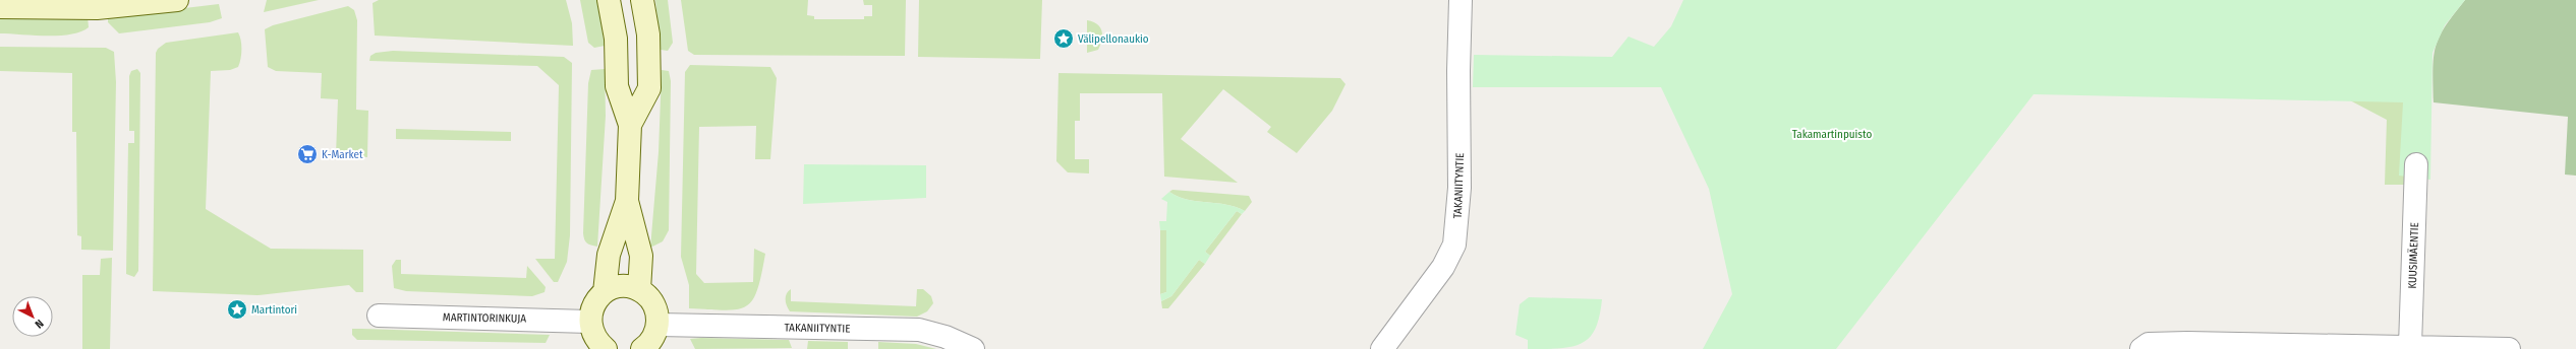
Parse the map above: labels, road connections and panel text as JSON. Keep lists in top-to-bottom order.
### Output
{
  "streets": {
    "street": ["TAKANIITYNTIE", "KUUSIMÄENTIE", "MARTINTORINKUJA"]
  },
  "parks": ["Takamartinpuisto"],
  "places": {
    "place": ["Välipellonaukio", "Martintori"],
    "supermarket": ["K-Market"]
  },
  "north": "bottom right"
}
